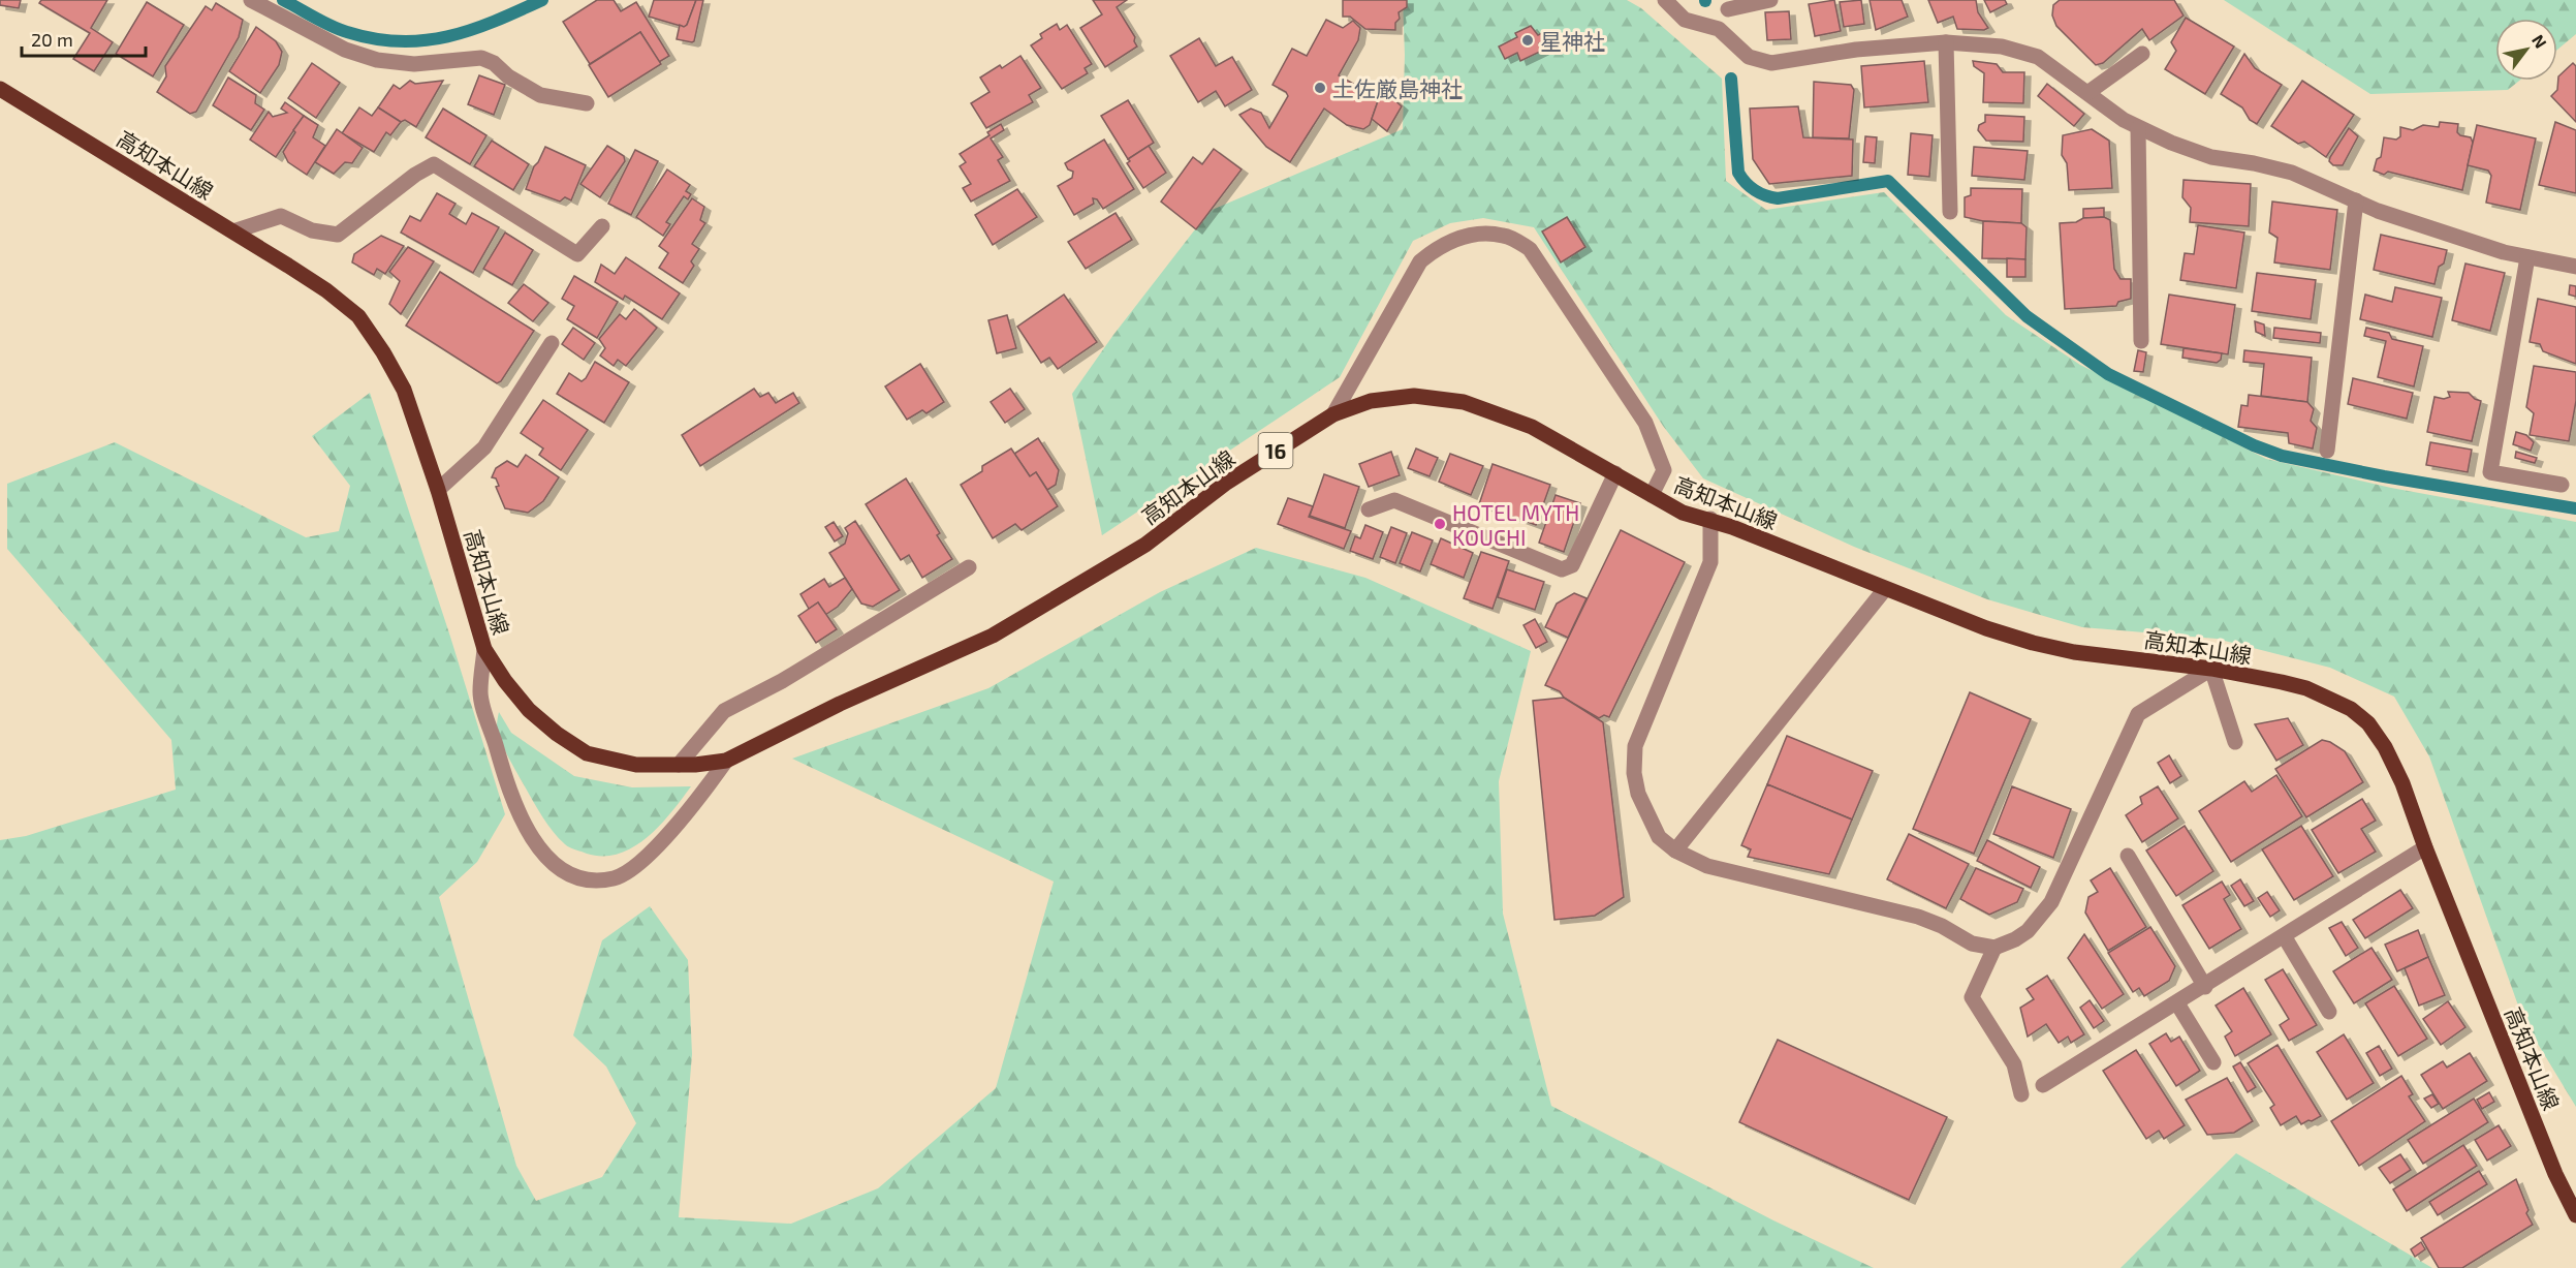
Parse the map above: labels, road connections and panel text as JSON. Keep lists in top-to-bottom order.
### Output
{
  "streets": {
    "main road": ["高知本山線", "16"]
  },
  "places": ["星神社", "土佐厳島神社", "HOTEL MYTH KOUCHI"],
  "scale_bar": "20 m",
  "north": "top right"
}
